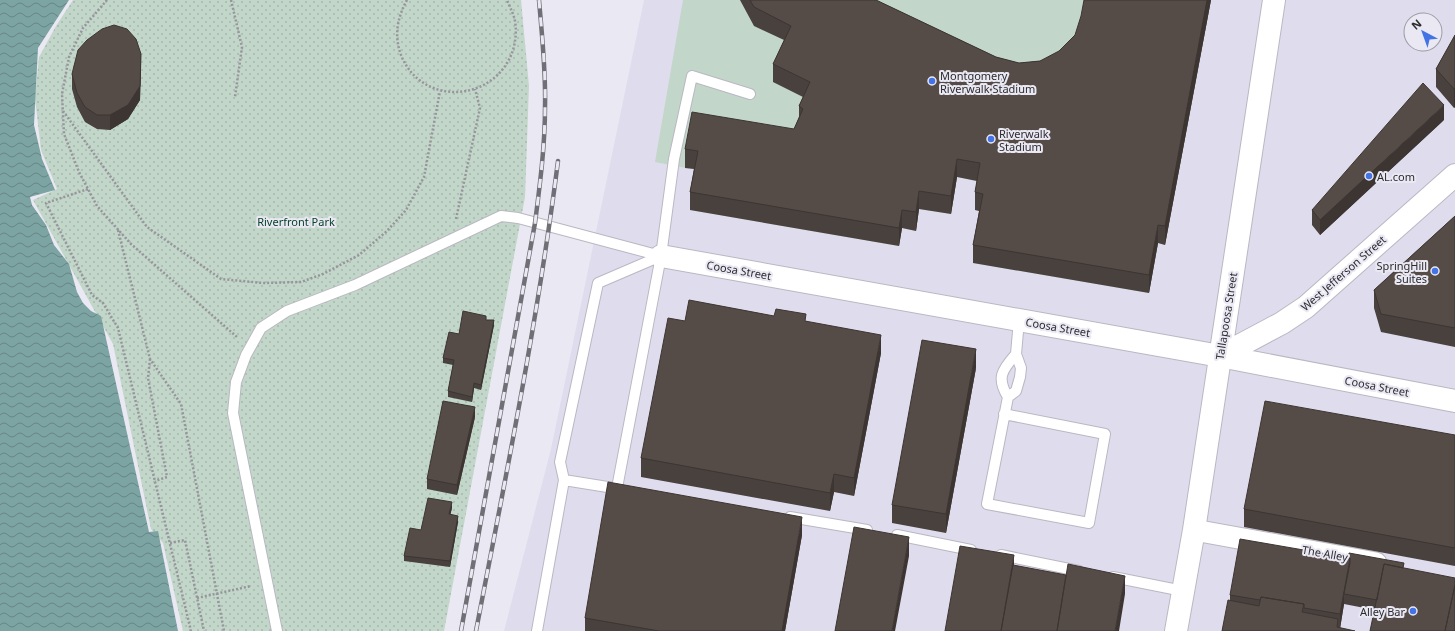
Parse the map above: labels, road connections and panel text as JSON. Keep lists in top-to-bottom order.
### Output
{
  "streets": {
    "main road": ["Coosa Street", "West Jefferson Street", "Tallapoosa Street"],
    "street": ["The Alley"]
  },
  "crossings": [
    ["Coosa Street", "West Jefferson Street"],
    ["Coosa Street", "Tallapoosa Street"],
    ["West Jefferson Street", "Tallapoosa Street"],
    ["Tallapoosa Street", "The Alley"]
  ],
  "parks": ["Riverfront Park"],
  "places": [
    "Montgomery Riverwalk Stadium",
    "Riverwalk Stadium",
    "AL.com",
    "SpringHill Suites",
    "Alley Bar"
  ],
  "north": "top left"
}
